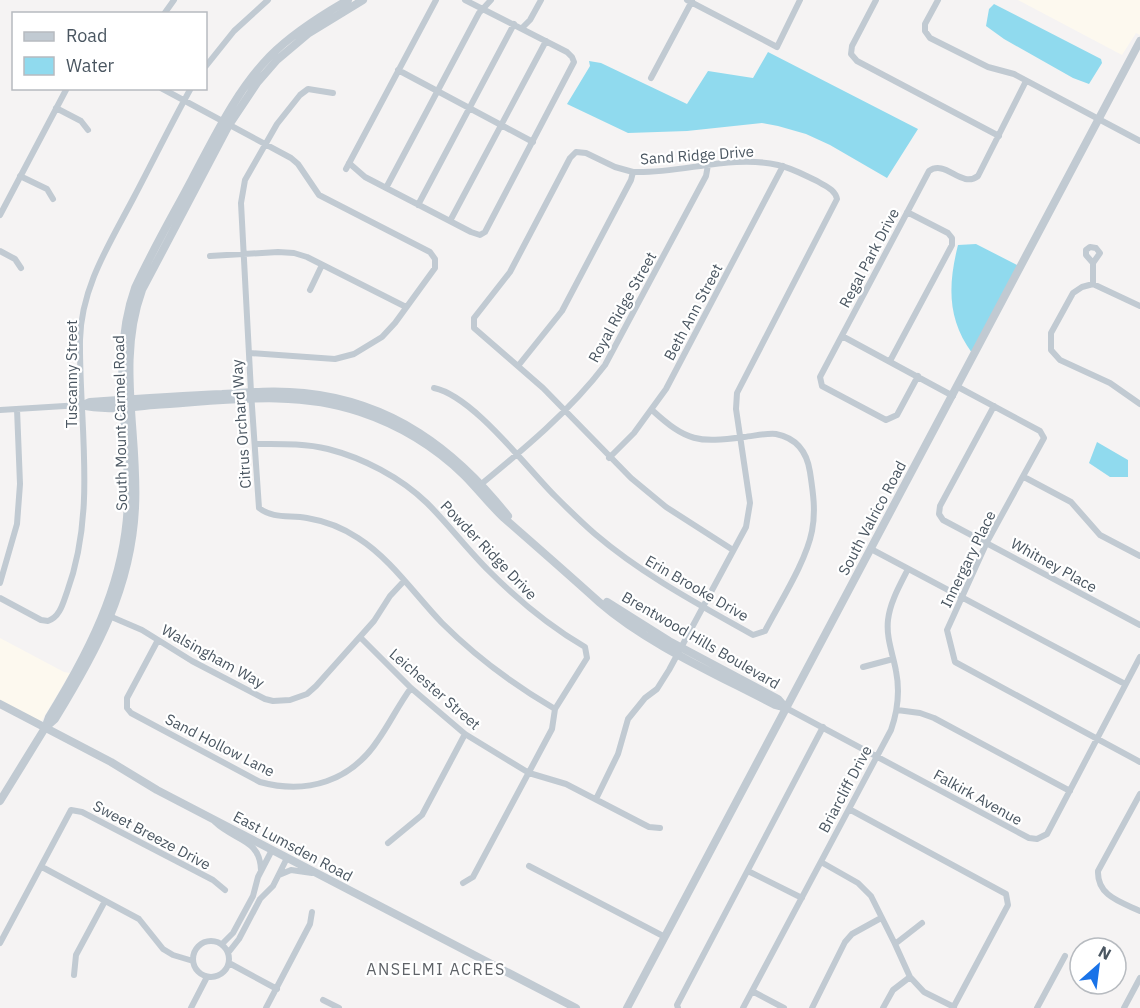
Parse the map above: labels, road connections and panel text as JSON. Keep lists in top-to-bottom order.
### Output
{
  "streets": {
    "street": [
      "Sand Ridge Drive",
      "Regal Park Drive",
      "Royal Ridge Street",
      "Beth Ann Street",
      "Tuscanny Street",
      "South Mount Carmel Road",
      "Citrus Orchard Way",
      "South Valrico Road",
      "Powder Ridge Drive",
      "Innergary Place",
      "Whitney Place",
      "Erin Brooke Drive",
      "Brentwood Hills Boulevard",
      "Walsingham Way",
      "Leichester Street",
      "Sand Hollow Lane",
      "Briarcliff Drive",
      "Falkirk Avenue",
      "Sweet Breeze Drive",
      "East Lumsden Road"
    ]
  },
  "crossings": [
    ["Sand Ridge Drive", "Royal Ridge Street"],
    ["Sand Ridge Drive", "Beth Ann Street"],
    ["Sand Ridge Drive", "Erin Brooke Drive"],
    ["Sand Ridge Drive", "Brentwood Hills Boulevard"],
    ["Sand Ridge Drive", "Leichester Street"],
    ["Royal Ridge Street", "Erin Brooke Drive"],
    ["Royal Ridge Street", "Brentwood Hills Boulevard"],
    ["Beth Ann Street", "Erin Brooke Drive"],
    ["Tuscanny Street", "Brentwood Hills Boulevard"],
    ["South Mount Carmel Road", "Brentwood Hills Boulevard"],
    ["South Mount Carmel Road", "Walsingham Way"],
    ["South Mount Carmel Road", "East Lumsden Road"],
    ["Citrus Orchard Way", "Powder Ridge Drive"],
    ["Citrus Orchard Way", "Brentwood Hills Boulevard"],
    ["Citrus Orchard Way", "Walsingham Way"],
    ["South Valrico Road", "Innergary Place"],
    ["South Valrico Road", "Brentwood Hills Boulevard"],
    ["South Valrico Road", "Falkirk Avenue"],
    ["Powder Ridge Drive", "Leichester Street"],
    ["Innergary Place", "Whitney Place"],
    ["Innergary Place", "Falkirk Avenue"],
    ["Brentwood Hills Boulevard", "Falkirk Avenue"],
    ["Walsingham Way", "Leichester Street"],
    ["Walsingham Way", "Sand Hollow Lane"],
    ["Leichester Street", "Sand Hollow Lane"],
    ["Briarcliff Drive", "Falkirk Avenue"]
  ],
  "districts": ["ANSELMI ACRES"],
  "legend": ["Road", "Water"],
  "north": "top right"
}
